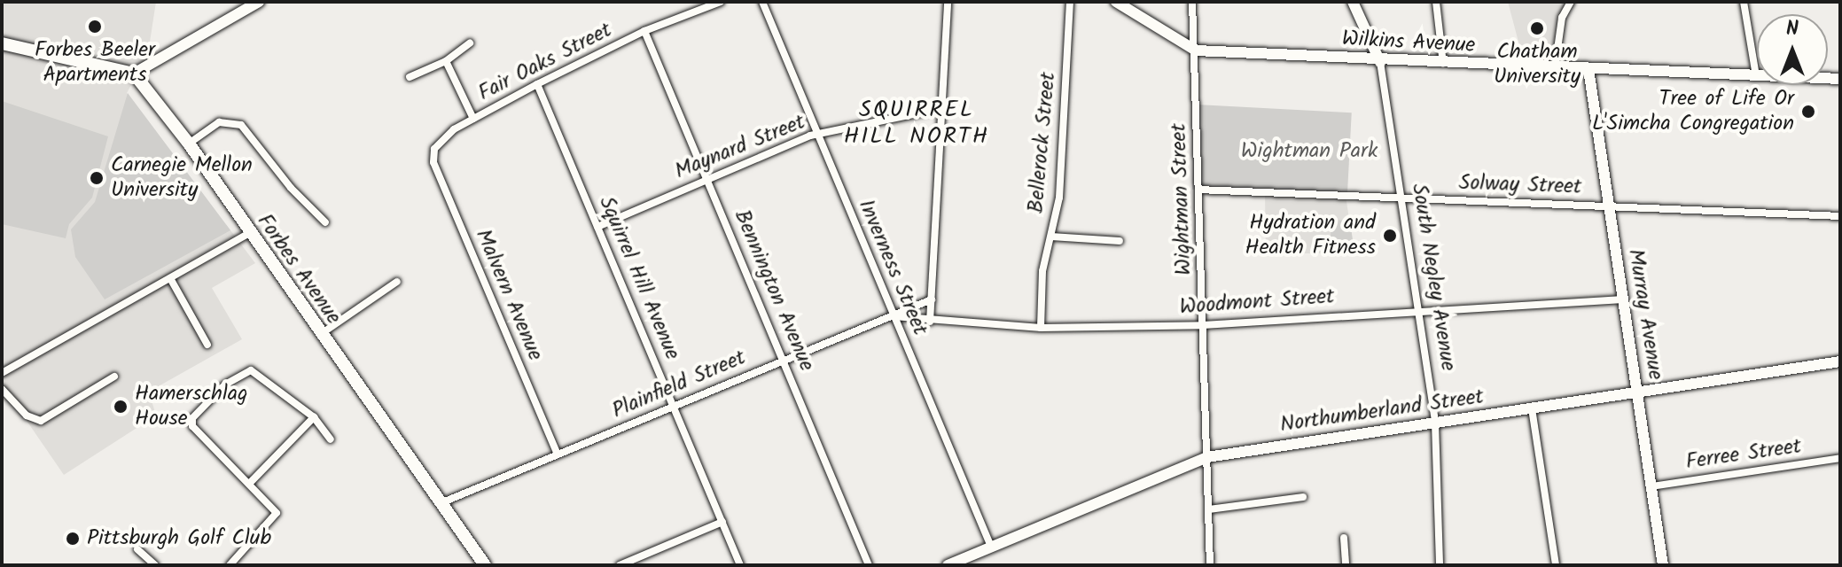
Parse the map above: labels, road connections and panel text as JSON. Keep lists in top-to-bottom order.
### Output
{
  "streets": {
    "main road": ["Forbes Avenue"],
    "street": [
      "Wilkins Avenue",
      "Fair Oaks Street",
      "Bellerock Street",
      "Maynard Street",
      "Solway Street",
      "Wightman Street",
      "Inverness Street",
      "South Negley Avenue",
      "Squirrel Hill Avenue",
      "Bennington Avenue",
      "Malvern Avenue",
      "Woodmont Street",
      "Murray Avenue",
      "Plainfield Street",
      "Northumberland Street",
      "Ferree Street"
    ]
  },
  "crossings": [
    ["Wilkins Avenue", "Wightman Street"],
    ["Wilkins Avenue", "South Negley Avenue"],
    ["Wilkins Avenue", "Murray Avenue"],
    ["Fair Oaks Street", "Squirrel Hill Avenue"],
    ["Fair Oaks Street", "Bennington Avenue"],
    ["Fair Oaks Street", "Malvern Avenue"],
    ["Bellerock Street", "Woodmont Street"],
    ["Maynard Street", "Inverness Street"],
    ["Maynard Street", "Squirrel Hill Avenue"],
    ["Maynard Street", "Bennington Avenue"],
    ["Solway Street", "Wightman Street"],
    ["Solway Street", "South Negley Avenue"],
    ["Solway Street", "Murray Avenue"],
    ["Wightman Street", "Woodmont Street"],
    ["Wightman Street", "Northumberland Street"],
    ["Inverness Street", "Woodmont Street"],
    ["Inverness Street", "Plainfield Street"],
    ["Inverness Street", "Northumberland Street"],
    ["Forbes Avenue", "Plainfield Street"],
    ["South Negley Avenue", "Woodmont Street"],
    ["South Negley Avenue", "Northumberland Street"],
    ["Squirrel Hill Avenue", "Plainfield Street"],
    ["Bennington Avenue", "Plainfield Street"],
    ["Malvern Avenue", "Plainfield Street"],
    ["Woodmont Street", "Murray Avenue"],
    ["Woodmont Street", "Plainfield Street"],
    ["Murray Avenue", "Northumberland Street"],
    ["Murray Avenue", "Ferree Street"]
  ],
  "districts": ["SQUIRREL HILL NORTH"],
  "parks": ["Wightman Park"],
  "places": [
    "Forbes Beeler Apartments",
    "Chatham University",
    "Tree of Life Or L'Simcha Congregation",
    "Carnegie Mellon University",
    "Hydration and Health Fitness",
    "Hamerschlag House",
    "Pittsburgh Golf Club"
  ],
  "north": "top"
}
